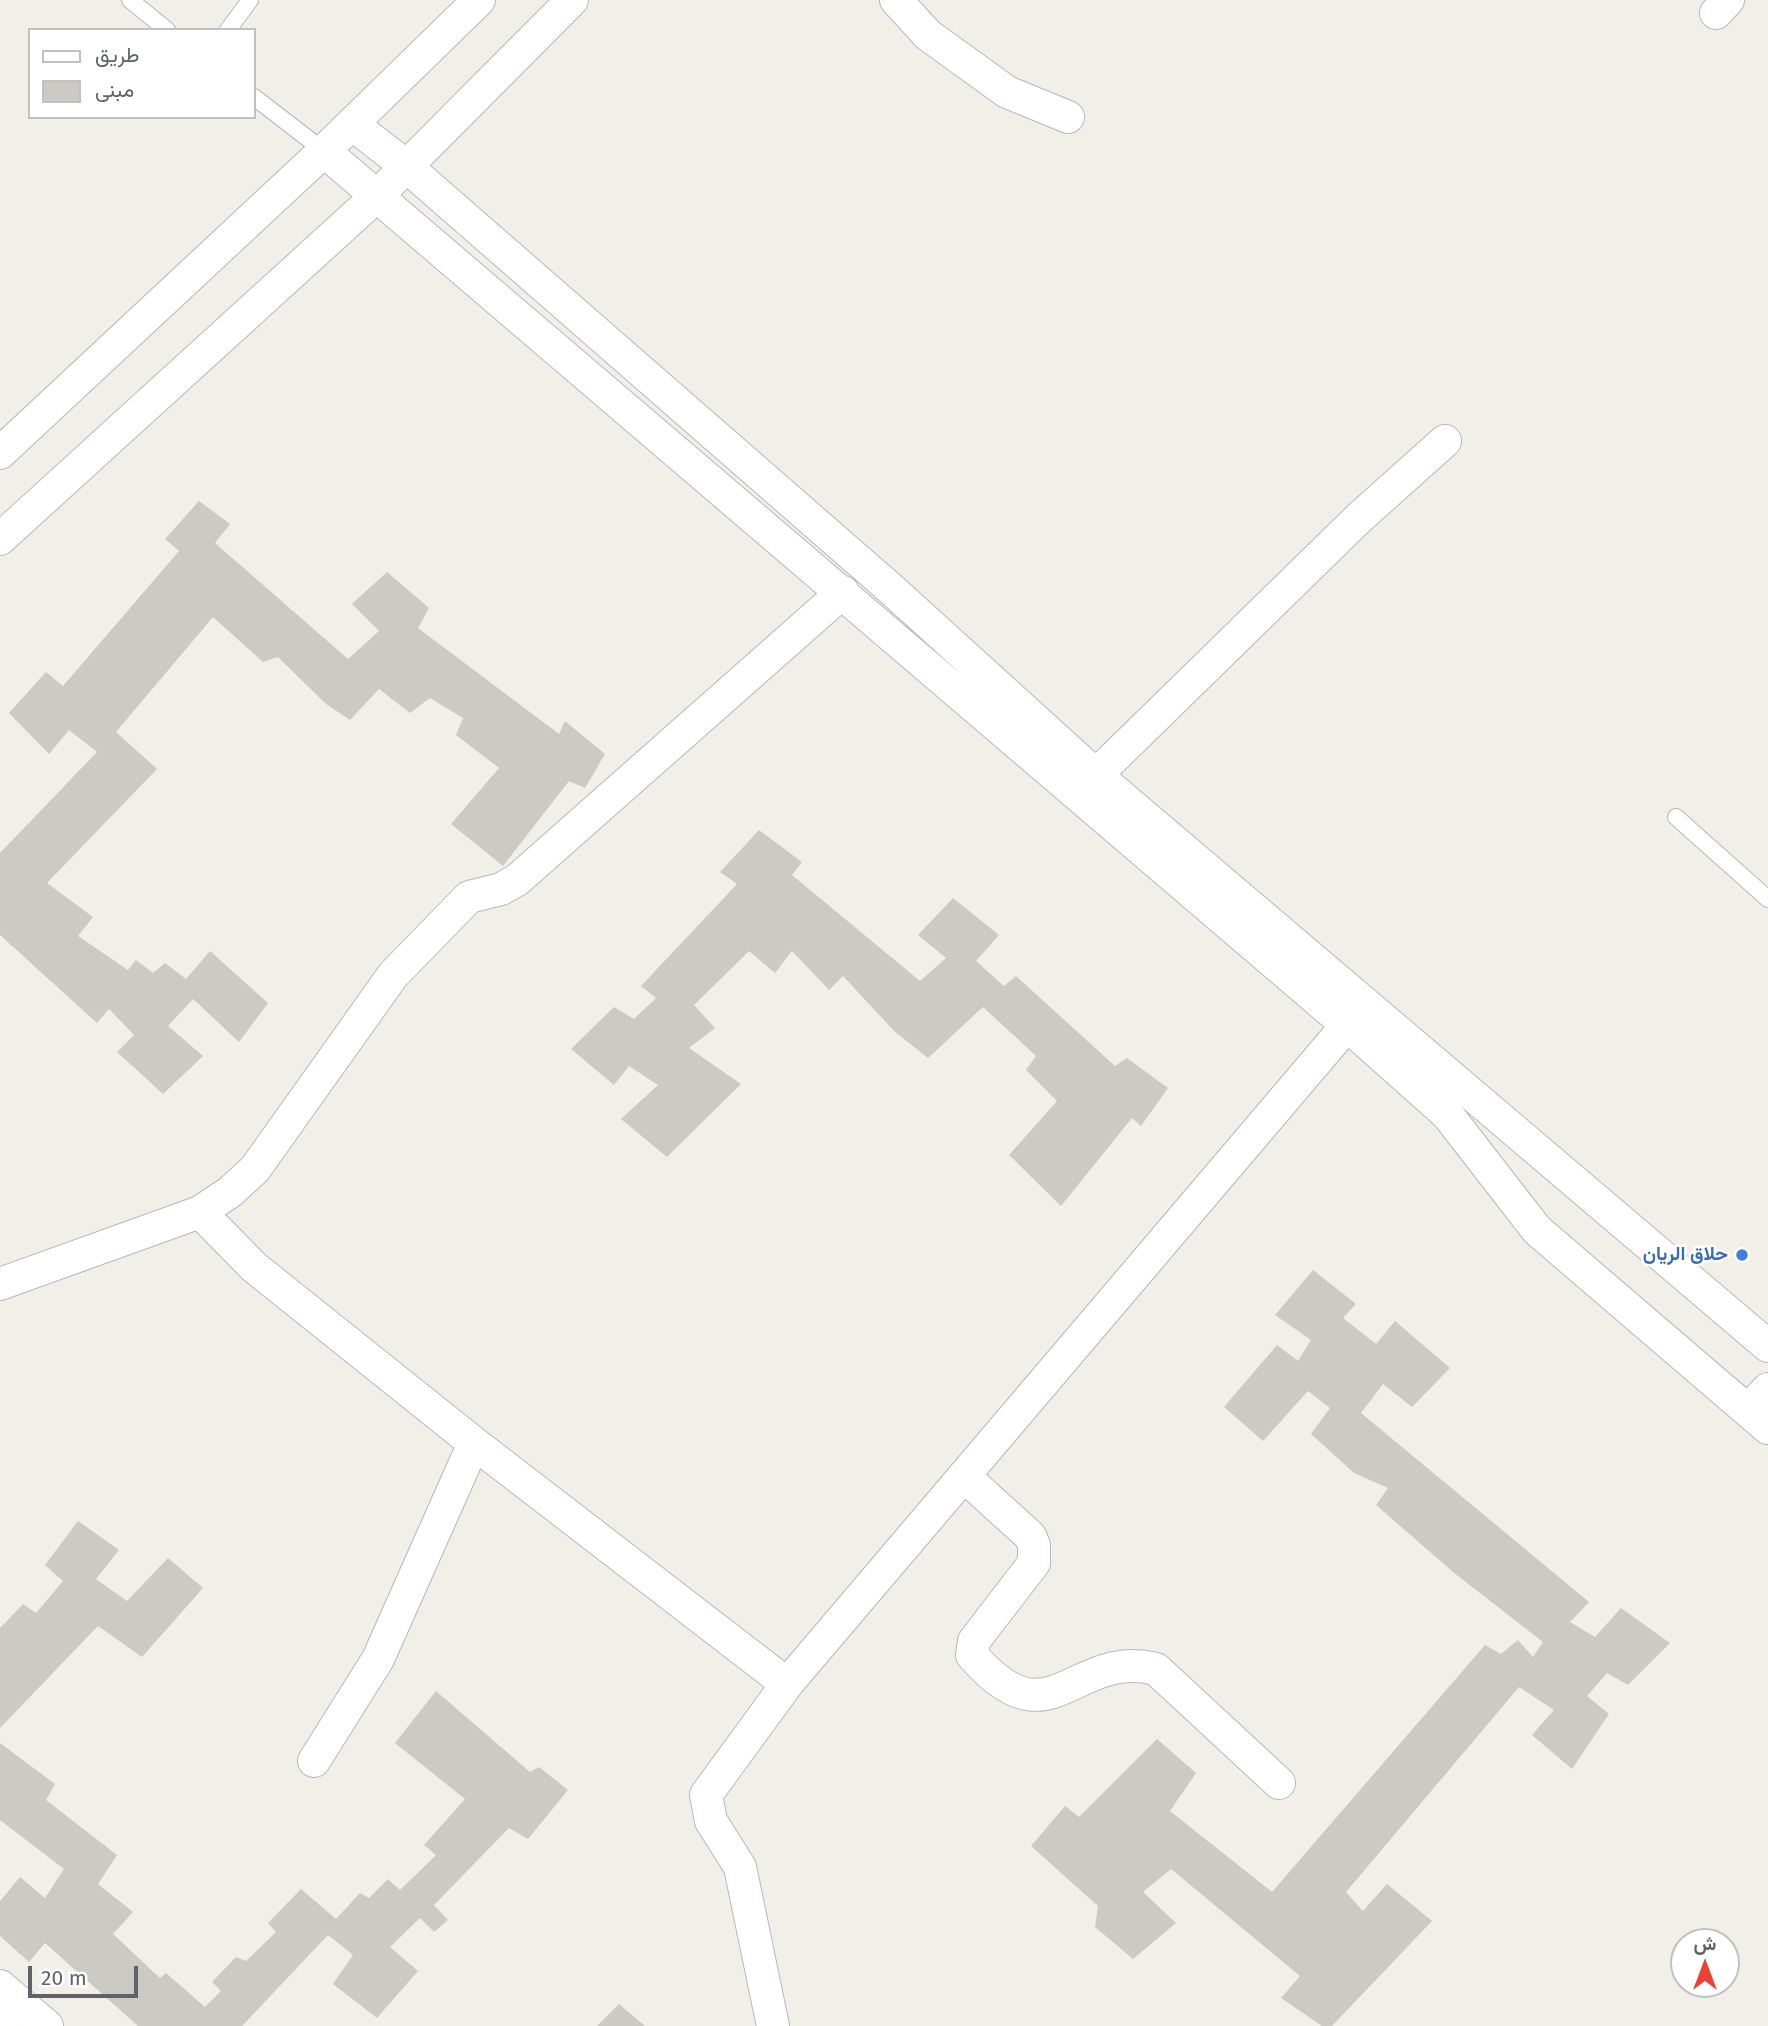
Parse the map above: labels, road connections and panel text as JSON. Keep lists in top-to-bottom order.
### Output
{
  "places": ["حلاق الريان"],
  "legend": ["طريق", "مبنى"],
  "scale_bar": "20 m",
  "north": "top"
}
